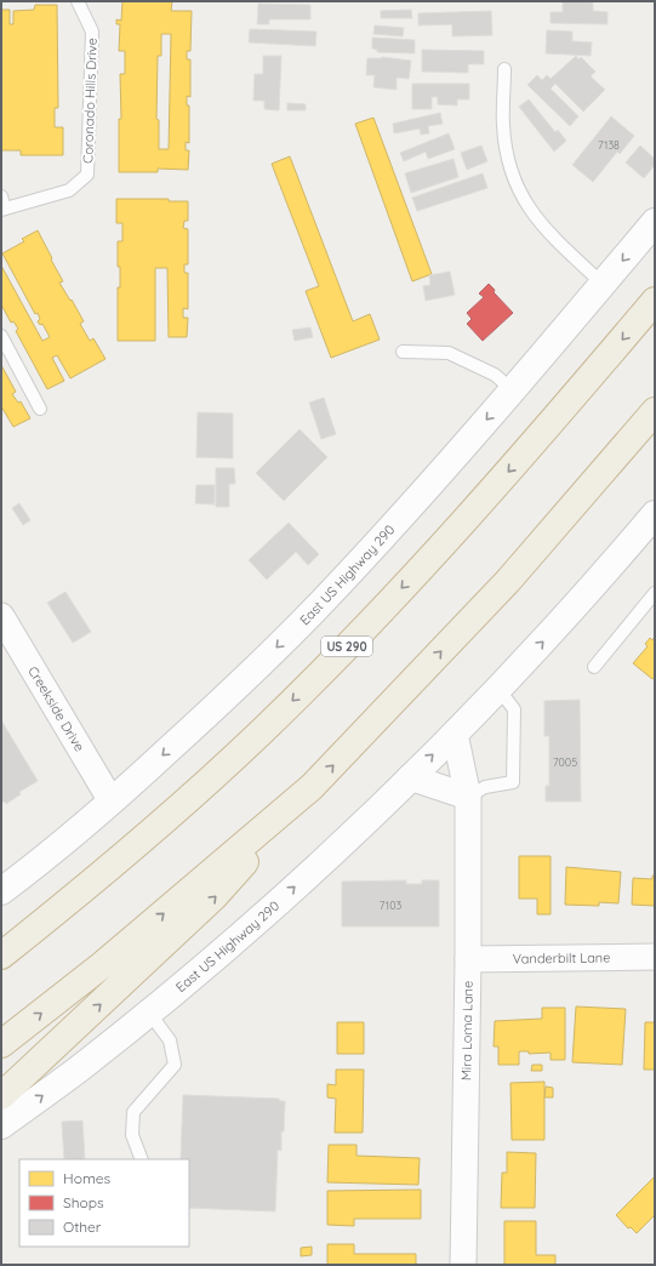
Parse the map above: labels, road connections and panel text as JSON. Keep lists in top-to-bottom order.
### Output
{
  "streets": {
    "highway": ["US 290"],
    "main road": ["East US Highway 290"],
    "street": ["Creekside Drive", "Vanderbilt Lane", "Mira Loma Lane"],
    "lane": ["Coronado Hills Drive"]
  },
  "crossings": [
    ["East US Highway 290", "Creekside Drive"],
    ["East US Highway 290", "Mira Loma Lane"],
    ["Vanderbilt Lane", "Mira Loma Lane"]
  ],
  "house_numbers": ["7138", "7005", "7103"],
  "legend": ["Homes", "Shops", "Other"]
}
